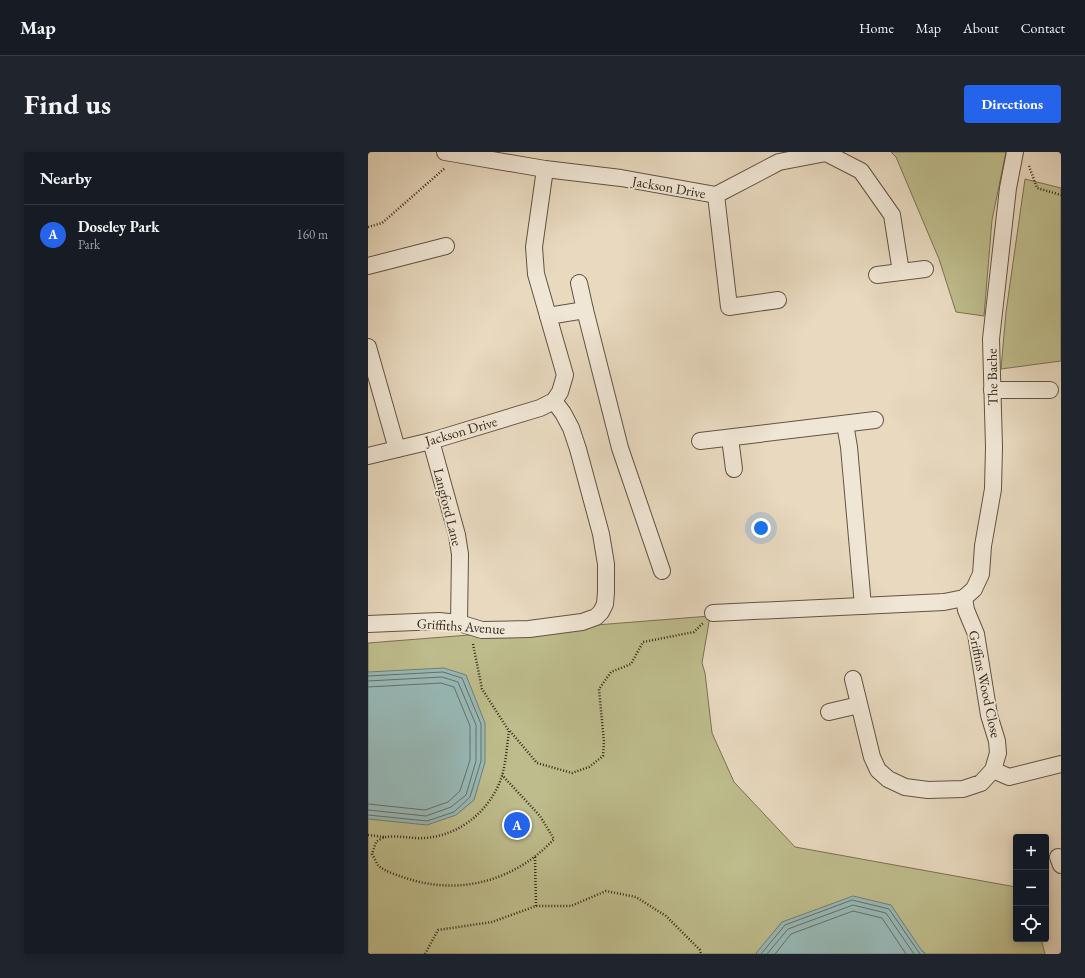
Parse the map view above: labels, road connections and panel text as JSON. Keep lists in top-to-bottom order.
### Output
{
  "streets": {
    "street": [
      "Jackson Drive",
      "The Bache",
      "Langford Lane",
      "Griffiths Avenue",
      "Griffins Wood Close"
    ]
  },
  "crossings": [
    ["Jackson Drive", "Langford Lane"],
    ["Jackson Drive", "Griffiths Avenue"],
    ["The Bache", "Griffins Wood Close"],
    ["Langford Lane", "Griffiths Avenue"]
  ],
  "page": {
    "header": "Map",
    "nav": [
      "Home",
      "Map",
      "About",
      "Contact"
    ],
    "buttons": "Directions",
    "title": "Find us",
    "heading": "Nearby",
    "list": [
      {
        "mark": "A",
        "name": "Doseley Park",
        "note": "Park",
        "value": "160 m"
      }
    ],
    "pins": "A",
    "map_buttons": ["+", "−"]
  }
}
